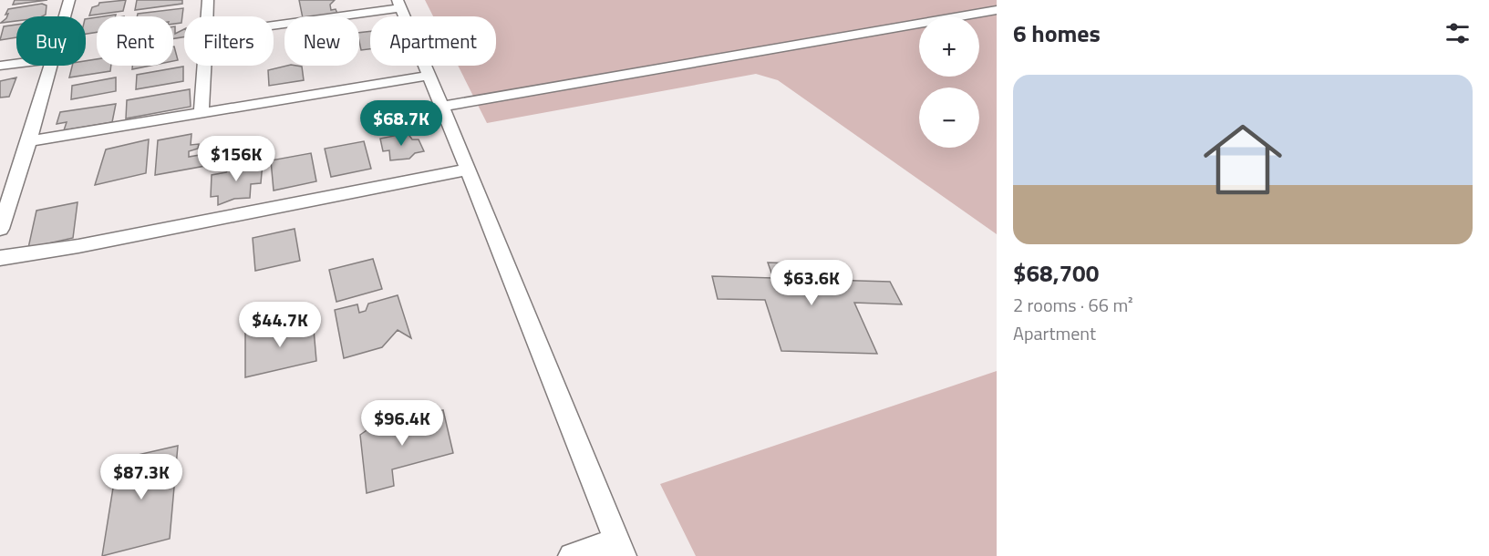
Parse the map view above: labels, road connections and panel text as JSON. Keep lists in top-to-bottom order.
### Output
{
  "page": {
    "heading": "6 homes",
    "map_buttons": ["+", "−"],
    "chip": [
      "Buy",
      "Rent",
      "Filters",
      "New",
      "Apartment"
    ],
    "list": [
      {
        "name": "$68,700",
        "note": "2 rooms · 66 m² · Apartment"
      }
    ],
    "price": [
      "$68.7K",
      "$156K",
      "$63.6K",
      "$44.7K",
      "$96.4K",
      "$87.3K"
    ]
  }
}
